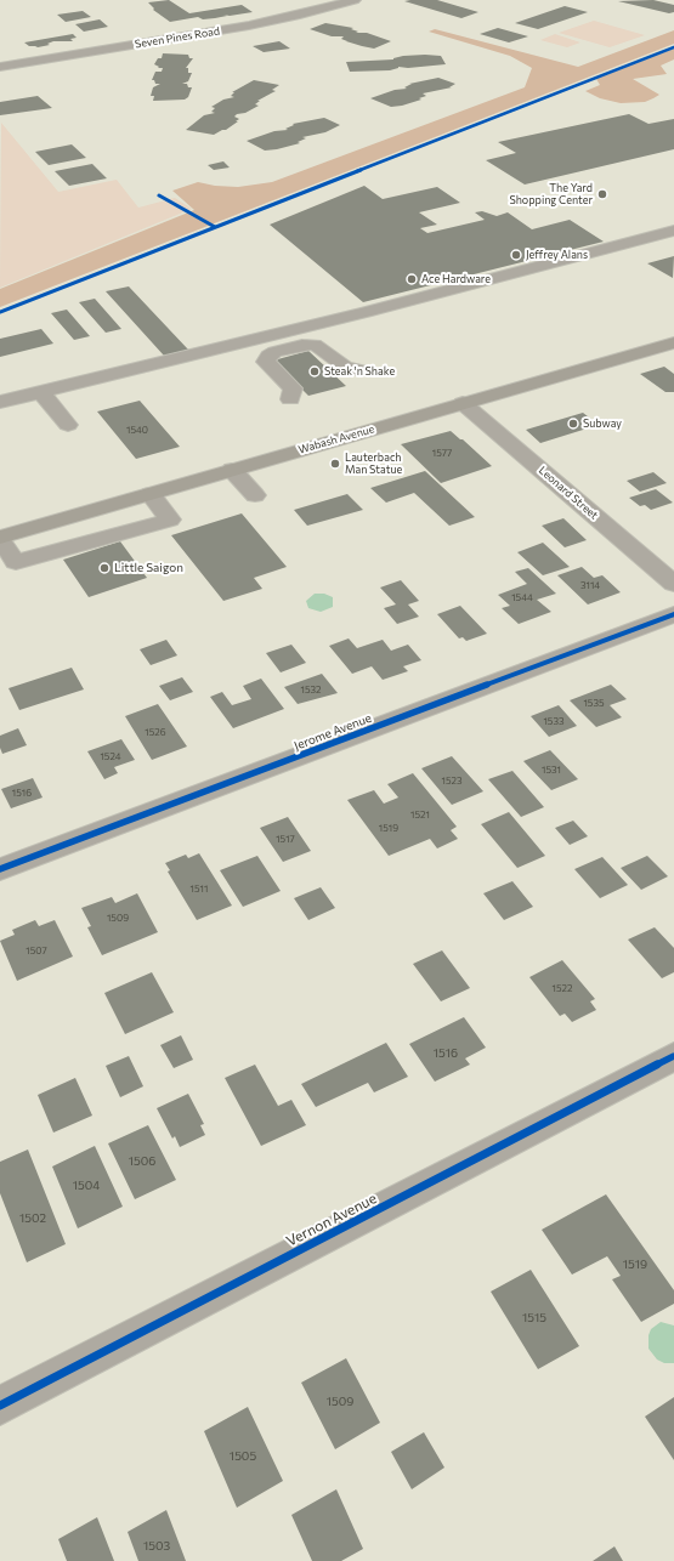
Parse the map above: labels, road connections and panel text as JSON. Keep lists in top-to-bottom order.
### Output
{
  "streets": {
    "main road": ["Wabash Avenue"],
    "street": [
      "Seven Pines Road",
      "Leonard Street",
      "Jerome Avenue",
      "Vernon Avenue"
    ]
  },
  "crossings": [
    ["Wabash Avenue", "Leonard Street"]
  ],
  "places": [
    "The Yard Shopping Center",
    "Jeffrey Alans",
    "Ace Hardware",
    "Steak 'n Shake",
    "Subway",
    "Lauterbach Man Statue",
    "Little Saigon"
  ],
  "house_numbers": [
    "1540",
    "1577",
    "3114",
    "1544",
    "1532",
    "1535",
    "1533",
    "1526",
    "1524",
    "1531",
    "1523",
    "1516",
    "1521",
    "1519",
    "1517",
    "1511",
    "1509",
    "1507",
    "1522",
    "1516",
    "1506",
    "1504",
    "1502",
    "1519",
    "1515",
    "1509",
    "1505",
    "1503"
  ]
}
